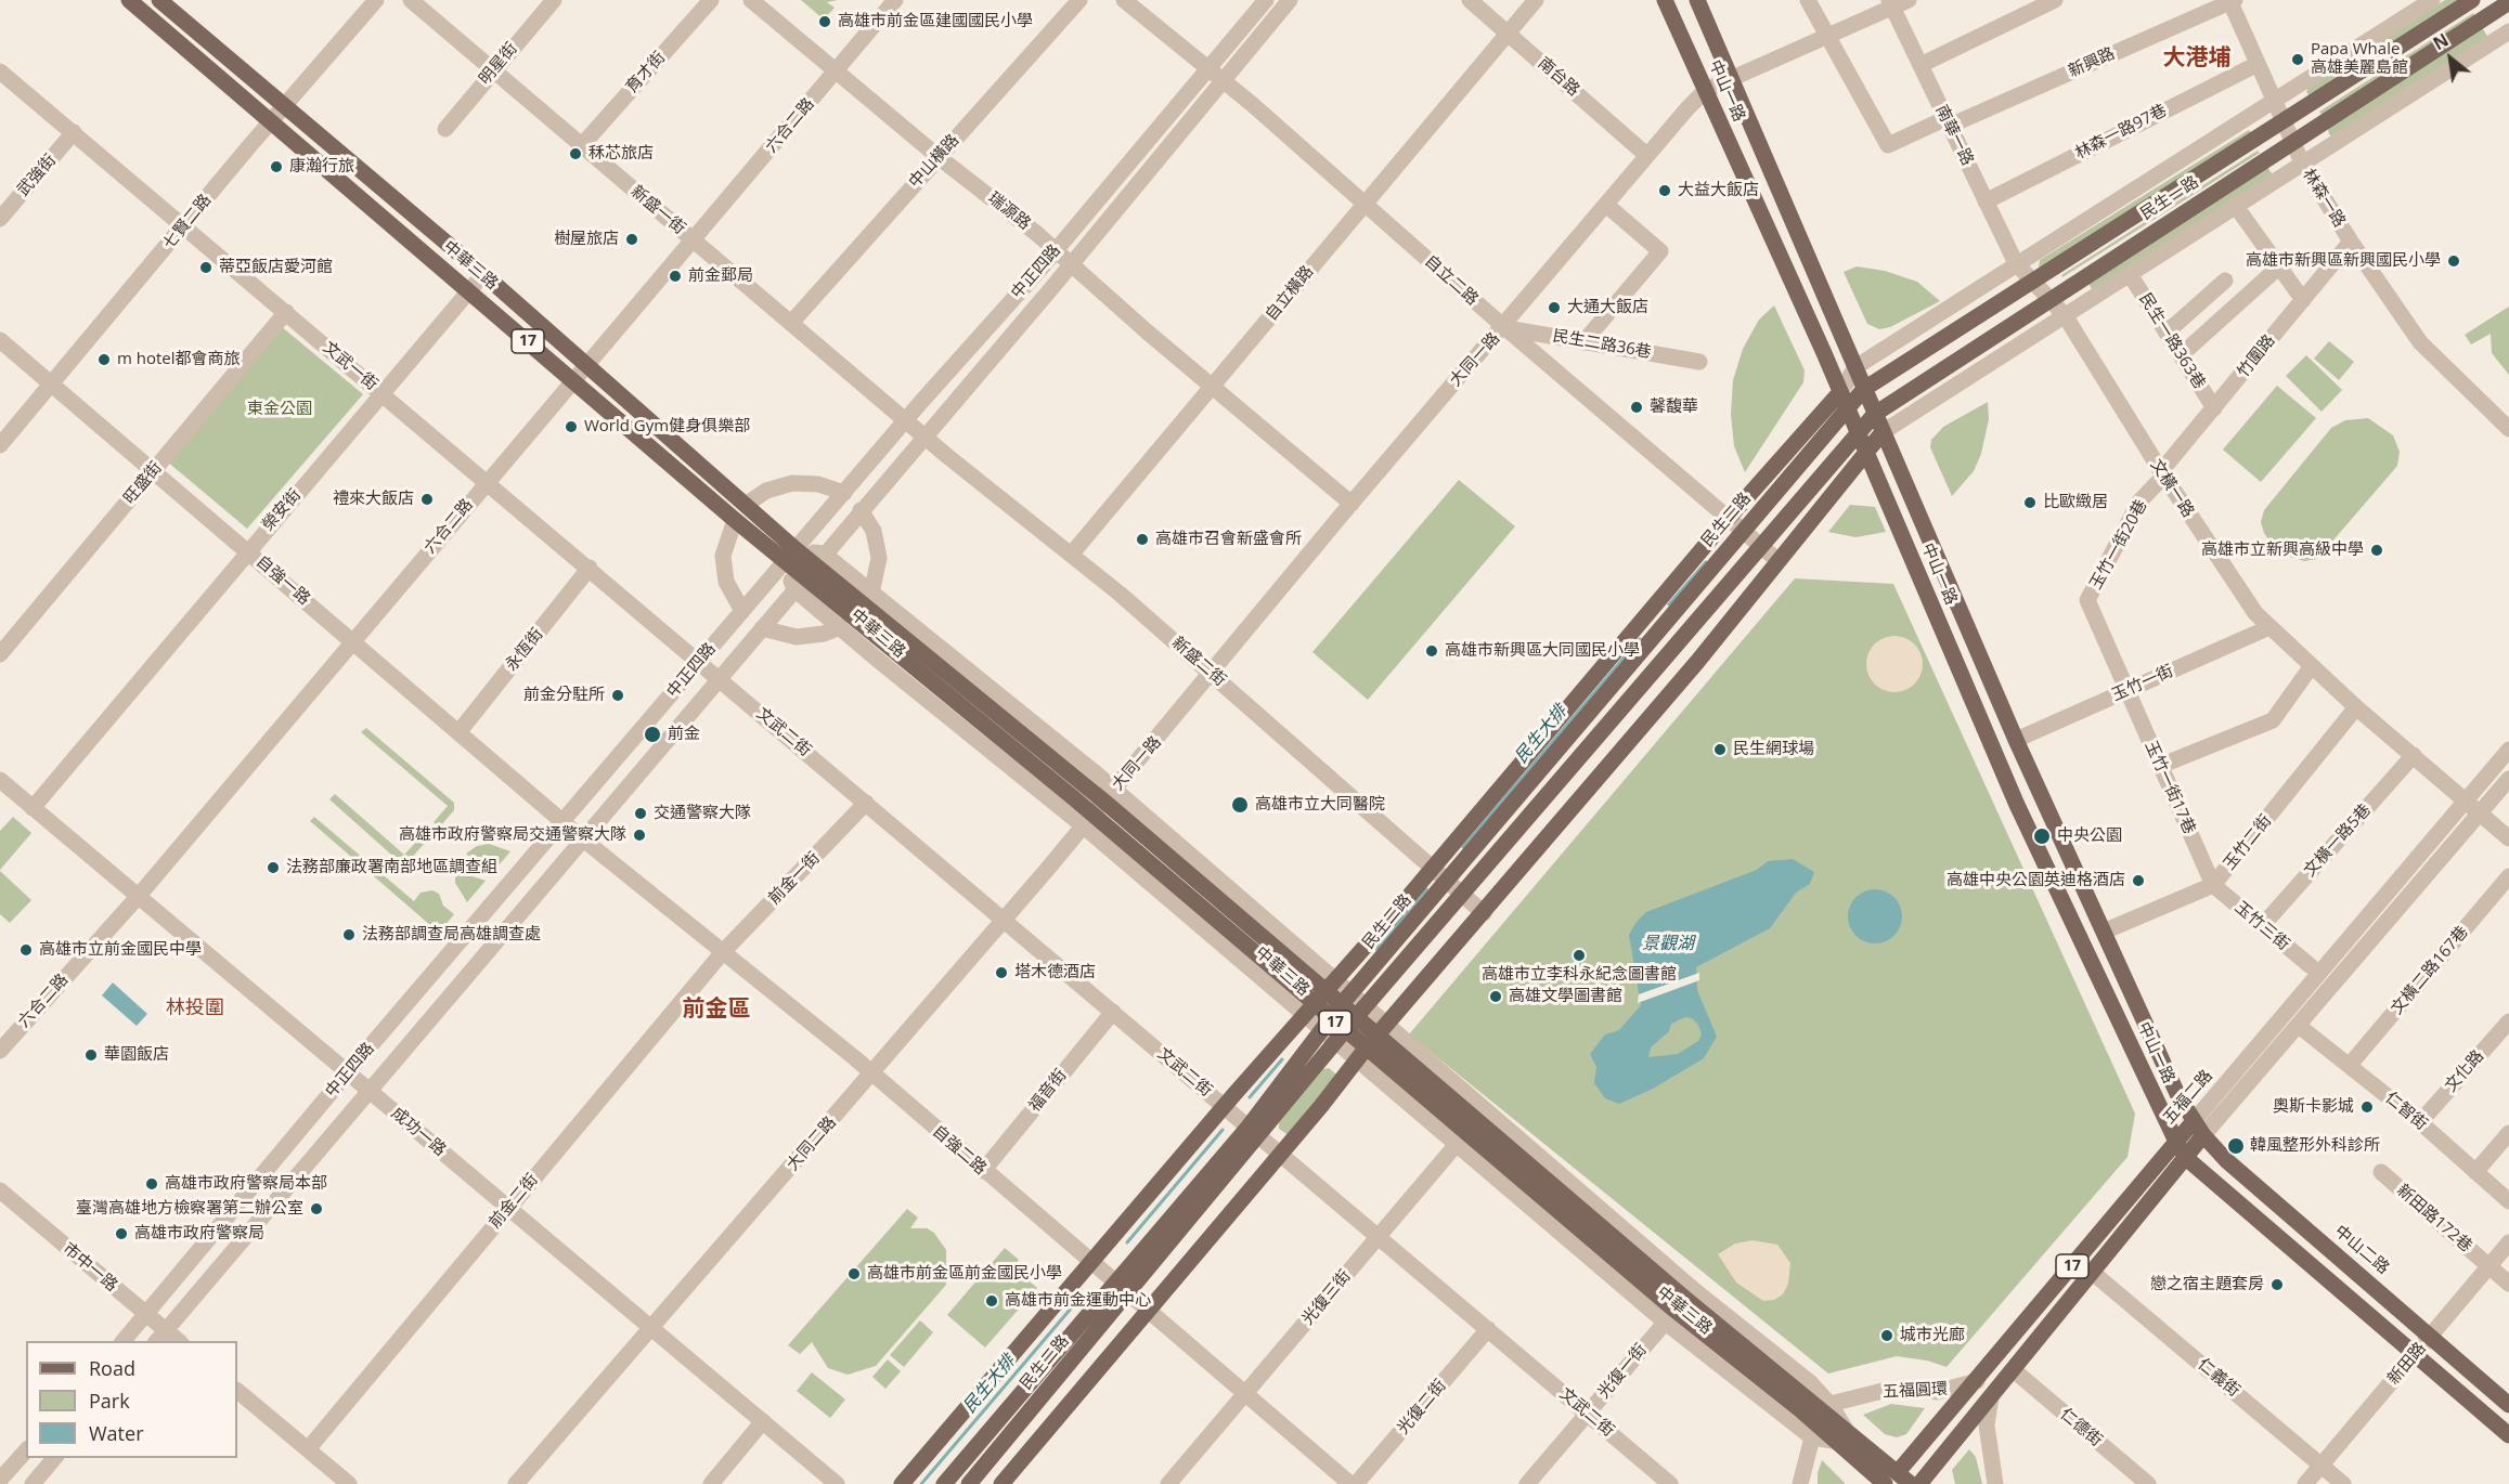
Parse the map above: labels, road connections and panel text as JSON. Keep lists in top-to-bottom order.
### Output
{
  "streets": {
    "main road": [
      "中山一路",
      "民生一路",
      "中華三路",
      "17",
      "民生二路",
      "五福二路",
      "中山二路"
    ],
    "street": [
      "新興路",
      "明星街",
      "育才街",
      "南台路",
      "六合二路",
      "林森一路97巷",
      "南華一路",
      "中山橫路",
      "武強街",
      "林森一路",
      "新盛一街",
      "瑞源路",
      "七賢二路",
      "中正四路",
      "自立二路",
      "自立橫路",
      "民生一路363巷",
      "民生二路36巷",
      "竹圍路",
      "大同一路",
      "文武一街",
      "旺盛街",
      "文橫一路",
      "榮安街",
      "玉竹一街20巷",
      "自強一路",
      "永恆街",
      "新盛二街",
      "玉竹一街",
      "文武二街",
      "玉竹一街17巷",
      "文橫一路5巷",
      "玉竹二街",
      "前金一街",
      "玉竹三街",
      "文橫二路167巷",
      "文化路",
      "福音街",
      "仁智街",
      "成功一路",
      "大同二路",
      "自強二路",
      "前金二街",
      "新田路172巷",
      "市中一路",
      "光復三街",
      "新田路",
      "光復一街",
      "仁義街",
      "五福圓環",
      "光復二街",
      "仁德街"
    ]
  },
  "crossings": [
    ["新興路", "南華一路"],
    ["新興路", "林森一路"],
    ["新興路", "大同一路"],
    ["明星街", "新盛一街"],
    ["育才街", "新盛一街"],
    ["南台路", "自立橫路"],
    ["南台路", "大同一路"],
    ["中山一路", "民生一路"],
    ["中山一路", "17"],
    ["中山一路", "大同一路"],
    ["中山一路", "民生二路"],
    ["中山一路", "玉竹一街"],
    ["中山一路", "玉竹二街"],
    ["中山一路", "五福二路"],
    ["中山一路", "中山二路"],
    ["六合二路", "新盛一街"],
    ["六合二路", "瑞源路"],
    ["六合二路", "中華三路"],
    ["六合二路", "文武一街"],
    ["六合二路", "自強一路"],
    ["六合二路", "成功一路"],
    ["林森一路97巷", "南華一路"],
    ["林森一路97巷", "林森一路"],
    ["南華一路", "民生一路"],
    ["南華一路", "大同一路"],
    ["南華一路", "文橫一路"],
    ["中山橫路", "新盛一街"],
    ["中山橫路", "瑞源路"],
    ["武強街", "文武一街"],
    ["民生一路", "林森一路"],
    ["民生一路", "文橫一路"],
    ["民生一路", "民生二路"],
    ["林森一路", "竹圍路"],
    ["新盛一街", "中正四路"],
    ["新盛一街", "新盛二街"],
    ["瑞源路", "中正四路"],
    ["瑞源路", "自立橫路"],
    ["瑞源路", "大同一路"],
    ["七賢二路", "中華三路"],
    ["七賢二路", "文武一街"],
    ["七賢二路", "自強一路"],
    ["中華三路", "中正四路"],
    ["中華三路", "大同一路"],
    ["中華三路", "榮安街"],
    ["中華三路", "民生二路"],
    ["中華三路", "五福二路"],
    ["中華三路", "大同二路"],
    ["中華三路", "光復三街"],
    ["中華三路", "光復一街"],
    ["中華三路", "五福圓環"],
    ["中正四路", "自立二路"],
    ["中正四路", "文武一街"],
    ["中正四路", "自強一路"],
    ["中正四路", "新盛二街"],
    ["中正四路", "文武二街"],
    ["中正四路", "成功一路"],
    ["中正四路", "自強二路"],
    ["中正四路", "市中一路"],
    ["自立二路", "自立橫路"],
    ["自立二路", "民生二路36巷"],
    ["自立二路", "大同一路"],
    ["自立二路", "民生二路"],
    ["自立橫路", "新盛二街"],
    ["17", "中山二路"],
    ["17", "仁義街"],
    ["17", "仁德街"],
    ["民生一路363巷", "竹圍路"],
    ["民生二路36巷", "大同一路"],
    ["竹圍路", "文橫一路"],
    ["竹圍路", "玉竹一街20巷"],
    ["大同一路", "新盛二街"],
    ["大同一路", "大同二路"],
    ["文武一街", "旺盛街"],
    ["文武一街", "榮安街"],
    ["文武一街", "永恆街"],
    ["文武一街", "文武二街"],
    ["旺盛街", "自強一路"],
    ["文橫一路", "玉竹一街20巷"],
    ["文橫一路", "玉竹一街"],
    ["文橫一路", "文橫一路5巷"],
    ["文橫一路", "玉竹二街"],
    ["文橫一路", "五福二路"],
    ["榮安街", "自強一路"],
    ["榮安街", "成功一路"],
    ["民生二路", "新盛二街"],
    ["民生二路", "文武二街"],
    ["民生二路", "自強二路"],
    ["玉竹一街20巷", "玉竹一街"],
    ["玉竹一街20巷", "玉竹一街17巷"],
    ["自強一路", "永恆街"],
    ["自強一路", "自強二路"],
    ["玉竹一街", "玉竹一街17巷"],
    ["文武二街", "前金一街"],
    ["文武二街", "福音街"],
    ["文武二街", "大同二路"],
    ["文武二街", "光復三街"],
    ["文武二街", "光復一街"],
    ["文武二街", "光復二街"],
    ["玉竹一街17巷", "玉竹二街"],
    ["玉竹一街17巷", "玉竹三街"],
    ["文橫一路5巷", "玉竹三街"],
    ["玉竹二街", "玉竹三街"],
    ["前金一街", "自強二路"],
    ["前金一街", "前金二街"],
    ["文橫二路167巷", "仁智街"],
    ["文化路", "仁智街"],
    ["福音街", "自強二路"],
    ["五福二路", "中山二路"],
    ["五福二路", "五福圓環"],
    ["成功一路", "大同二路"],
    ["成功一路", "前金二街"],
    ["大同二路", "自強二路"],
    ["自強二路", "前金二街"],
    ["自強二路", "光復三街"],
    ["新田路172巷", "新田路"],
    ["中山二路", "新田路"],
    ["新田路", "仁義街"]
  ],
  "districts": ["大港埔", "林投圍", "前金區"],
  "water": ["民生大排", "景觀湖"],
  "parks": ["東金公園"],
  "places": [
    "高雄市前金區建國國民小學",
    "Papa Whale 高雄美麗島館",
    "秝芯旅店",
    "康瀚行旅",
    "大益大飯店",
    "樹屋旅店",
    "高雄市新興區新興國民小學",
    "蒂亞飯店愛河館",
    "前金郵局",
    "大通大飯店",
    "m hotel都會商旅",
    "馨馥華",
    "World Gym健身俱樂部",
    "禮來大飯店",
    "比歐緻居",
    "高雄市召會新盛會所",
    "高雄市立新興高級中學",
    "高雄市新興區大同國民小學",
    "前金分駐所",
    "前金",
    "民生網球場",
    "高雄市立大同醫院",
    "交通警察大隊",
    "高雄市政府警察局交通警察大隊",
    "中央公園",
    "法務部廉政署南部地區調查組",
    "高雄中央公園英迪格酒店",
    "法務部調查局高雄調查處",
    "高雄市立前金國民中學",
    "高雄市立李科永紀念圖書館",
    "塔木德酒店",
    "高雄文學圖書館",
    "華園飯店",
    "奧斯卡影城",
    "韓風整形外科診所",
    "高雄市政府警察局本部",
    "臺灣高雄地方檢察署第二辦公室",
    "高雄市政府警察局",
    "高雄市前金區前金國民小學",
    "戀之宿主題套房",
    "高雄市前金運動中心",
    "城市光廊"
  ],
  "legend": ["Road", "Park", "Water"],
  "north": "top left"
}
